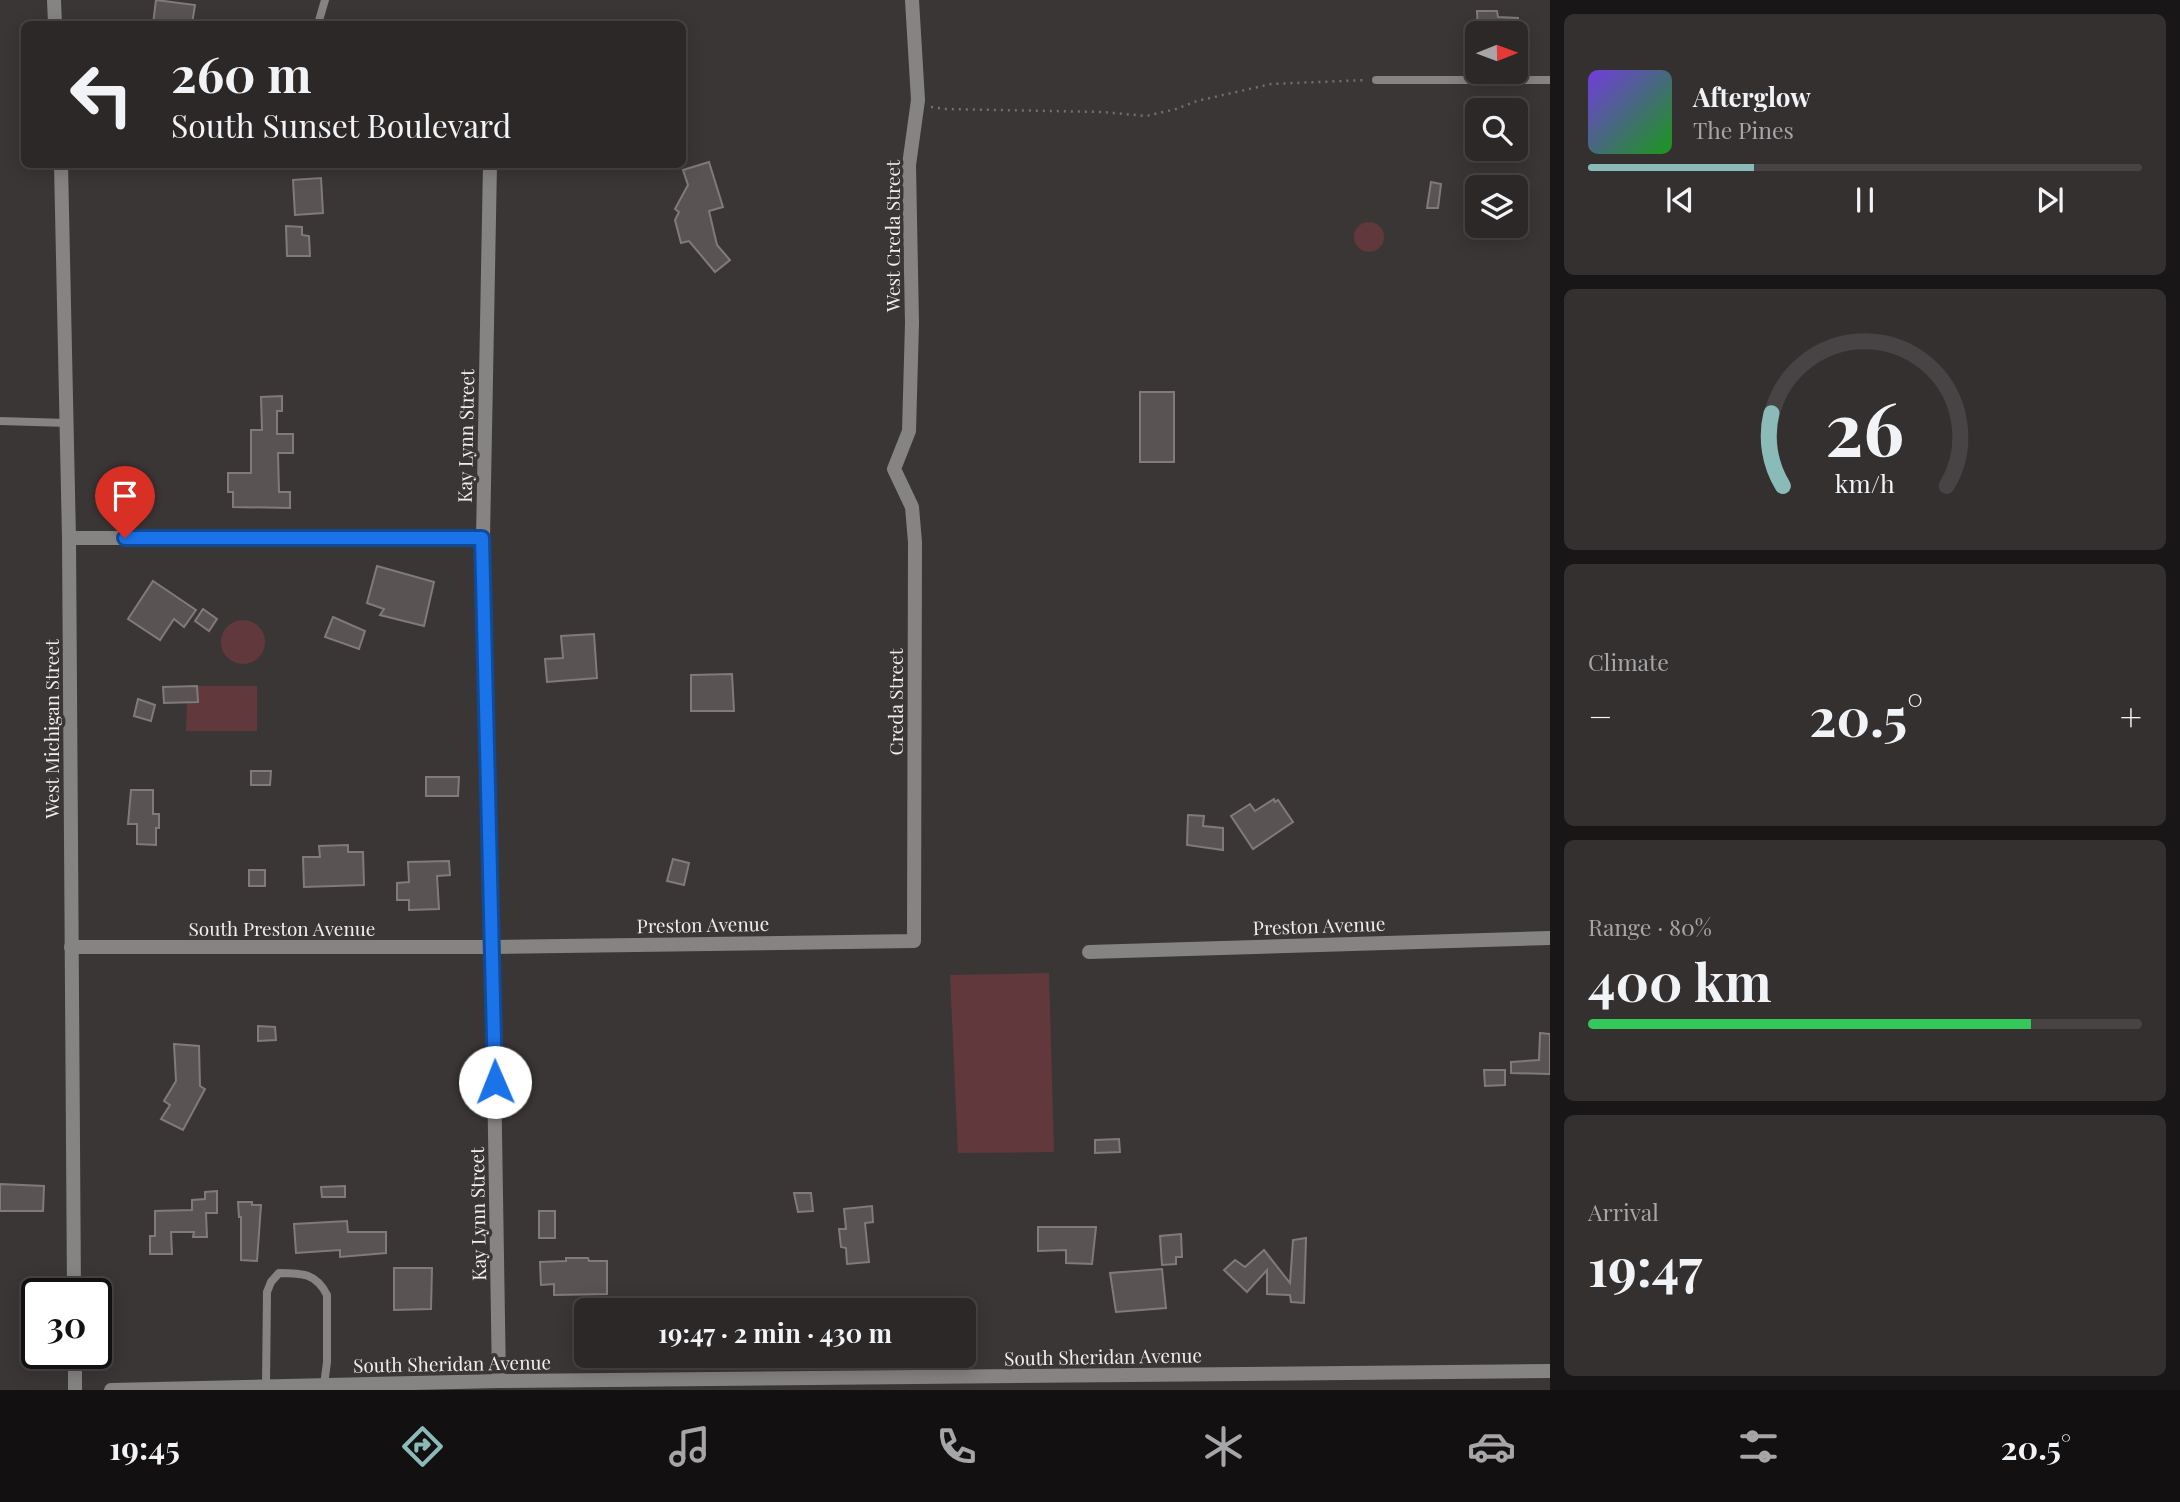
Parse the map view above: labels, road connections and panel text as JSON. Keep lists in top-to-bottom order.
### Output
{
  "streets": {
    "street": [
      "West Creda Street",
      "Kay Lynn Street",
      "Creda Street",
      "West Michigan Street",
      "Preston Avenue",
      "South Preston Avenue",
      "South Sheridan Avenue"
    ]
  },
  "crossings": [
    ["West Creda Street", "Creda Street"],
    ["Kay Lynn Street", "Preston Avenue"],
    ["Kay Lynn Street", "South Preston Avenue"],
    ["Kay Lynn Street", "South Sheridan Avenue"],
    ["Creda Street", "Preston Avenue"],
    ["West Michigan Street", "South Preston Avenue"],
    ["Preston Avenue", "South Preston Avenue"]
  ],
  "north": "right",
  "page": {
    "turn": ["260 m", "South Sunset Boulevard"],
    "song": ["Afterglow", "The Pines"],
    "tile": [
      "Climate",
      ["Range · 80%", "400 km"],
      ["Arrival", "19:47"]
    ],
    "heat": ["−", "20.5°", "+"],
    "limit": "30",
    "trip": "19:47 · 2 min · 430 m",
    "tabs": ["19:45", "20.5°"],
    "gauge": ["26", "km/h"]
  }
}
